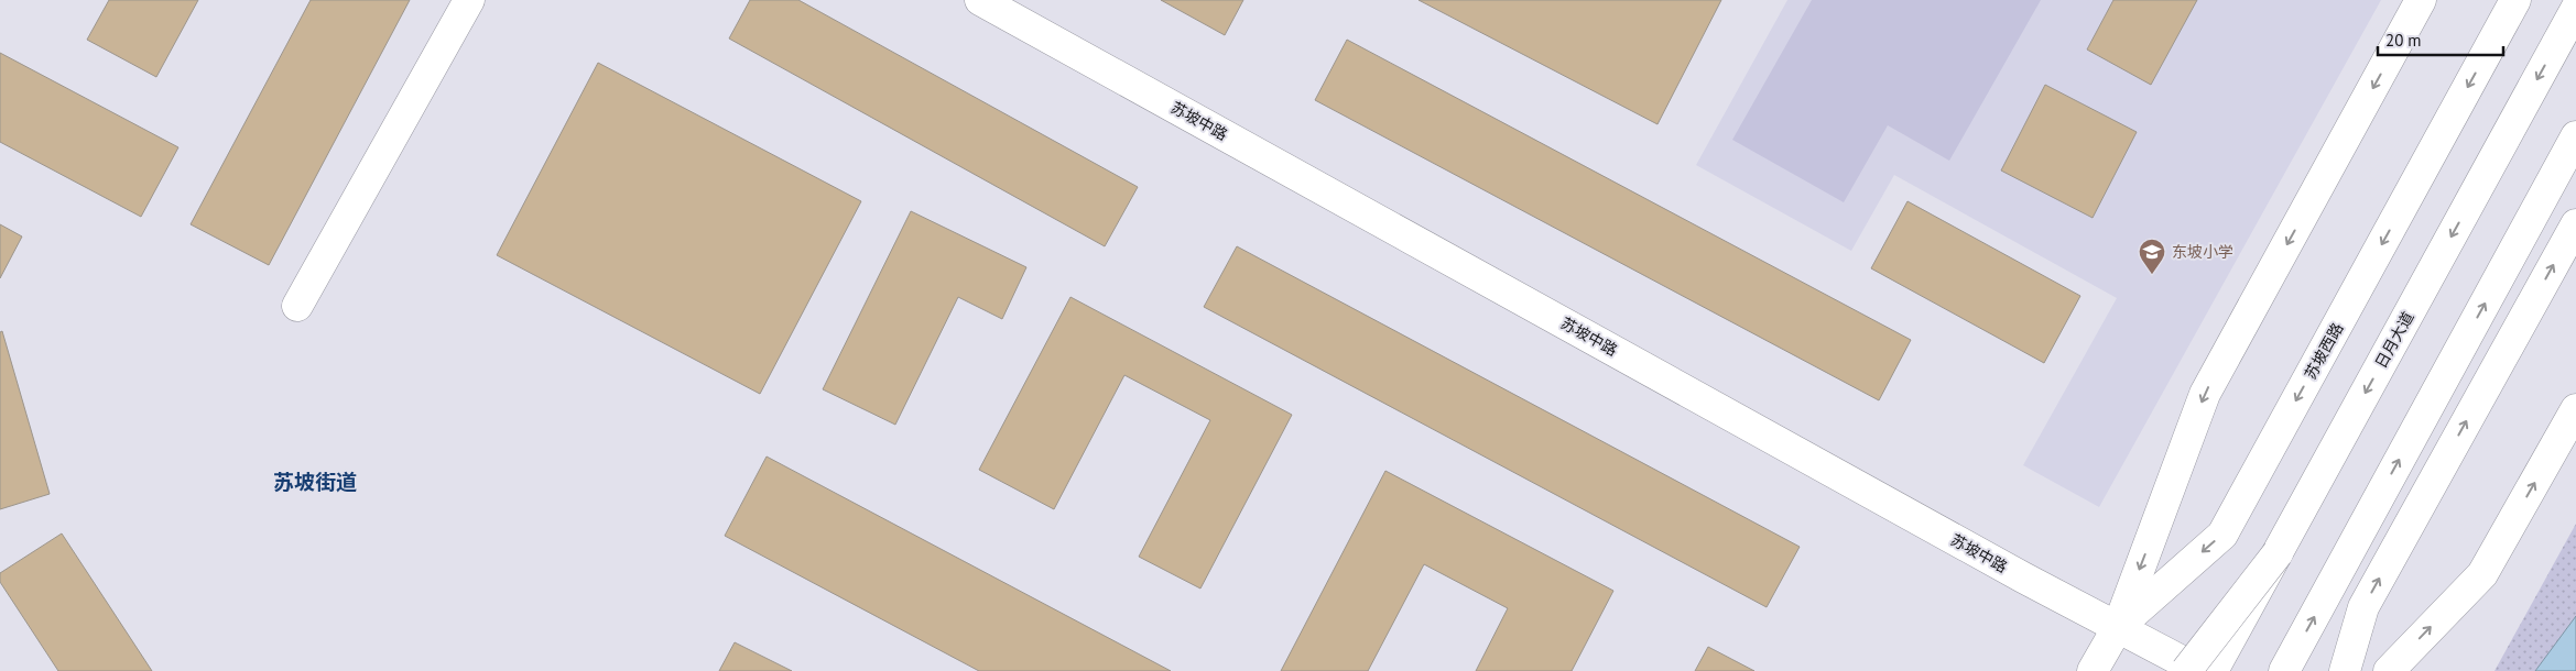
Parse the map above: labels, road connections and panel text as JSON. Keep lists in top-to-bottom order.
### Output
{
  "streets": {
    "main road": ["苏坡中路", "日月大道", "苏坡西路"]
  },
  "crossings": [
    ["苏坡中路", "苏坡西路"]
  ],
  "districts": ["苏坡街道"],
  "places": {
    "school or university": ["东坡小学"]
  },
  "scale_bar": "20 m"
}
